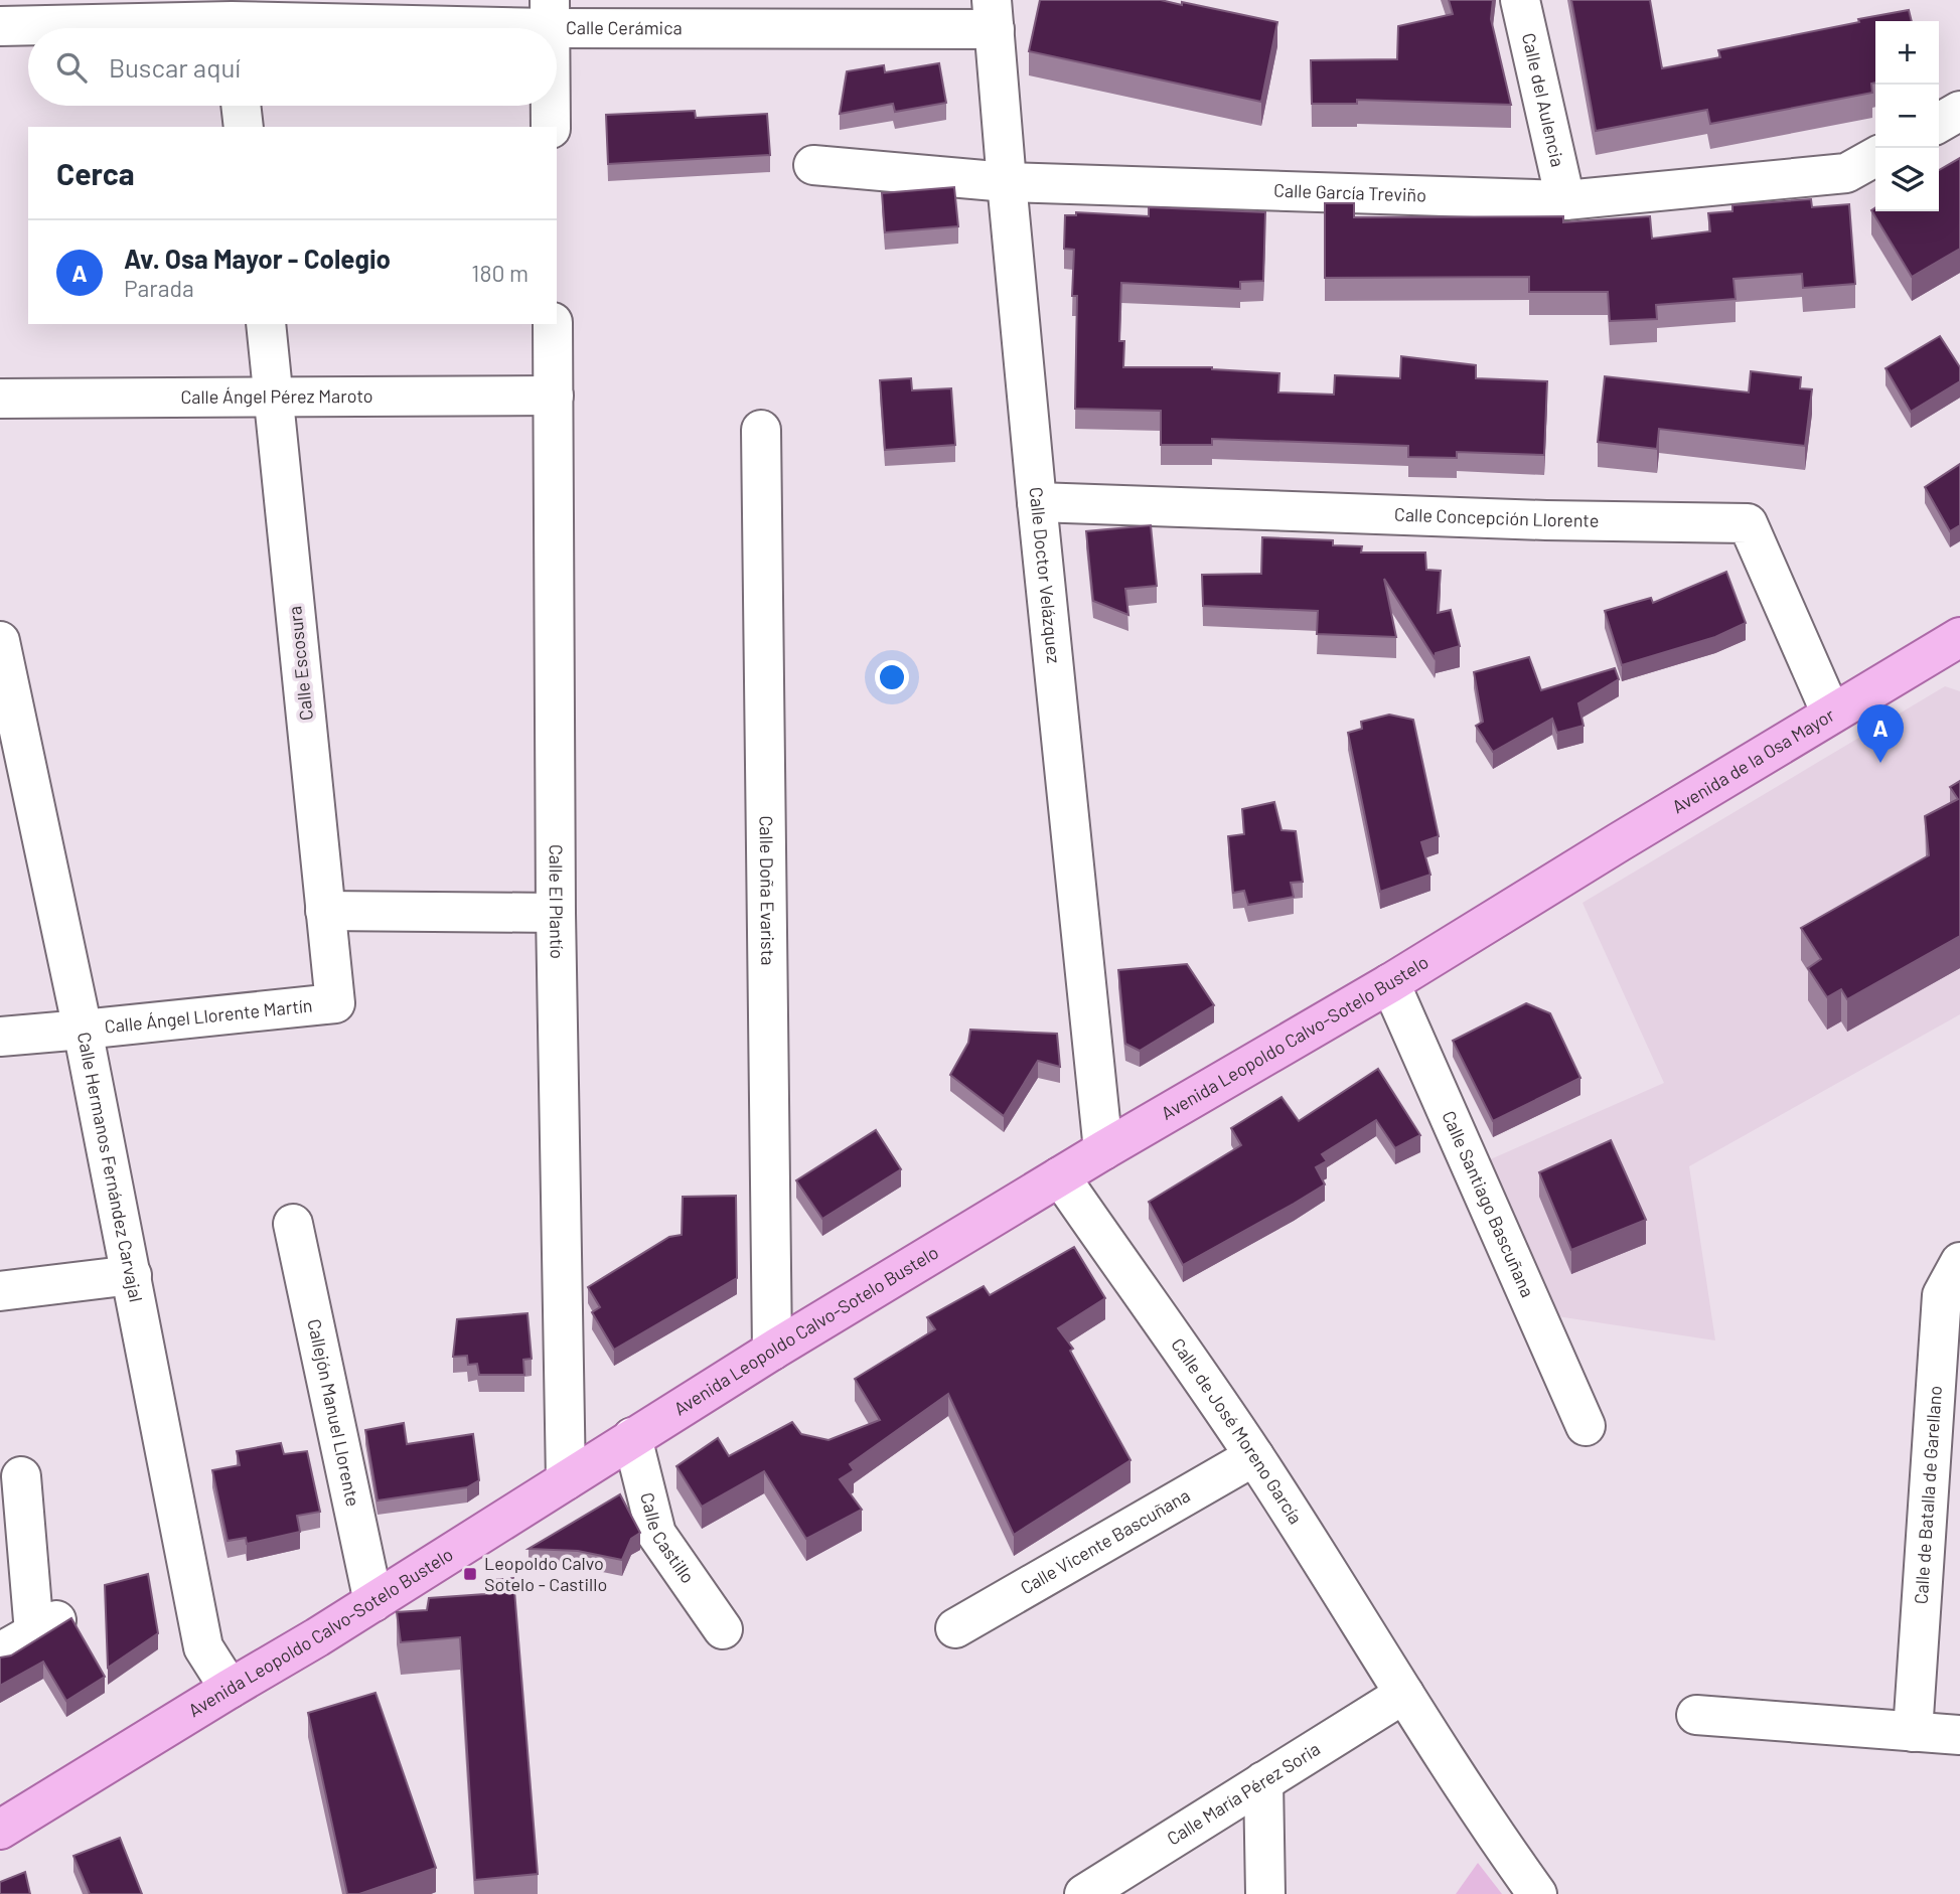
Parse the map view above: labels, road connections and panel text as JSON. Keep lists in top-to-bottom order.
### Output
{
  "streets": {
    "main road": ["Avenida de la Osa Mayor", "Avenida Leopoldo Calvo-Sotelo Bustelo"],
    "street": [
      "Calle Cerámica",
      "Calle del Aulencia",
      "Calle García Treviño",
      "Calle Ángel Pérez Maroto",
      "Calle Concepción Llorente",
      "Calle Doctor Velázquez",
      "Calle Escosura",
      "Calle Doña Evarista",
      "Calle El Plantío",
      "Calle Ángel Llorente Martín",
      "Calle Hermanos Fernández Carvajal",
      "Calle Santiago Bascuñana",
      "Callejón Manuel Llorente",
      "Calle de José Moreno García",
      "Calle de Batalla de Garellano",
      "Calle Castillo",
      "Calle Vicente Bascuñana",
      "Calle María Pérez Soria"
    ]
  },
  "crossings": [
    ["Calle Cerámica", "Calle Doctor Velázquez"],
    ["Calle del Aulencia", "Calle García Treviño"],
    ["Calle García Treviño", "Calle Doctor Velázquez"],
    ["Calle Ángel Pérez Maroto", "Calle Escosura"],
    ["Calle Ángel Pérez Maroto", "Calle El Plantío"],
    ["Calle Concepción Llorente", "Calle Doctor Velázquez"],
    ["Calle Concepción Llorente", "Avenida de la Osa Mayor"],
    ["Calle Doctor Velázquez", "Avenida Leopoldo Calvo-Sotelo Bustelo"],
    ["Calle Escosura", "Calle Ángel Llorente Martín"],
    ["Avenida de la Osa Mayor", "Avenida Leopoldo Calvo-Sotelo Bustelo"],
    ["Calle Doña Evarista", "Avenida Leopoldo Calvo-Sotelo Bustelo"],
    ["Calle El Plantío", "Avenida Leopoldo Calvo-Sotelo Bustelo"],
    ["Calle Ángel Llorente Martín", "Calle Hermanos Fernández Carvajal"],
    ["Avenida Leopoldo Calvo-Sotelo Bustelo", "Calle Hermanos Fernández Carvajal"],
    ["Avenida Leopoldo Calvo-Sotelo Bustelo", "Calle Santiago Bascuñana"],
    ["Avenida Leopoldo Calvo-Sotelo Bustelo", "Callejón Manuel Llorente"],
    ["Avenida Leopoldo Calvo-Sotelo Bustelo", "Calle de José Moreno García"],
    ["Avenida Leopoldo Calvo-Sotelo Bustelo", "Calle Castillo"],
    ["Calle de José Moreno García", "Calle Vicente Bascuñana"],
    ["Calle de José Moreno García", "Calle María Pérez Soria"]
  ],
  "places": {
    "transit": ["Leopoldo Calvo Sotelo - Castillo"]
  },
  "page": {
    "map_buttons": ["+", "−"],
    "search": "Buscar aquí",
    "heading": "Cerca",
    "list": [
      {
        "mark": "A",
        "name": "Av. Osa Mayor - Colegio",
        "note": "Parada",
        "value": "180 m"
      }
    ],
    "pins": "A"
  }
}
